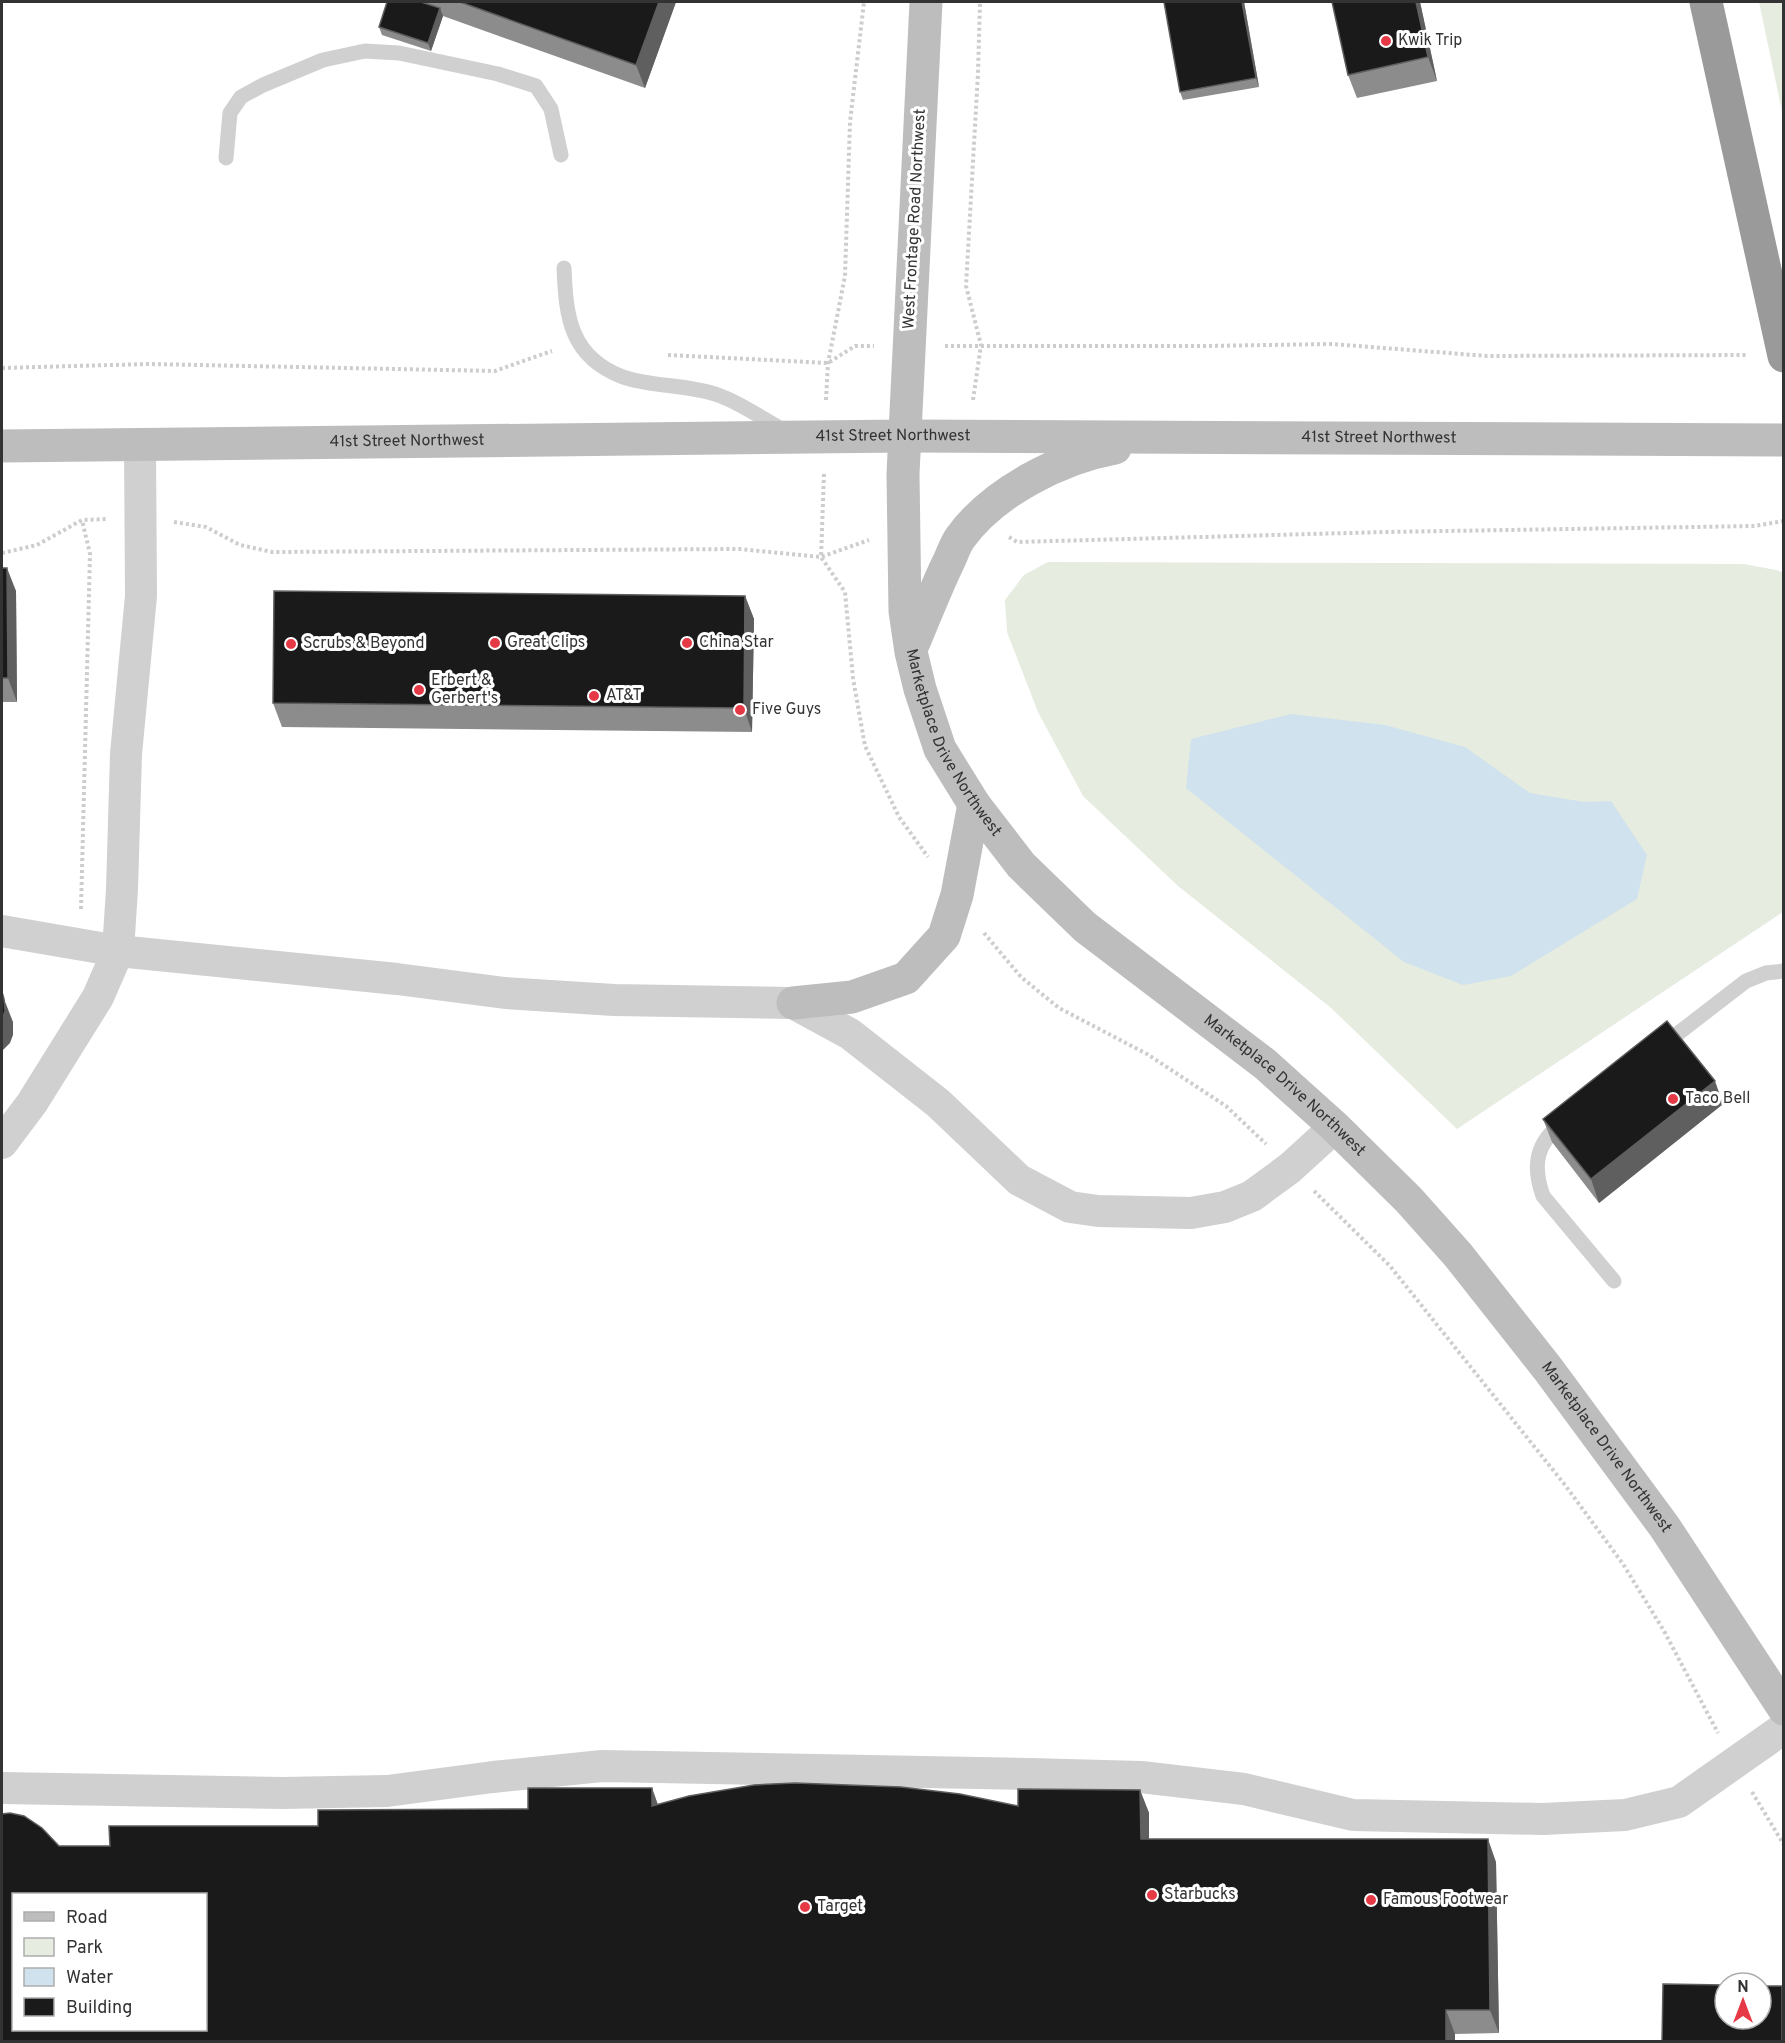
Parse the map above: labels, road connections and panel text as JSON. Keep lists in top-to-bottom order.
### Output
{
  "streets": {
    "street": ["West Frontage Road Northwest", "41st Street Northwest", "Marketplace Drive Northwest"]
  },
  "crossings": [
    ["West Frontage Road Northwest", "41st Street Northwest"],
    ["West Frontage Road Northwest", "Marketplace Drive Northwest"],
    ["41st Street Northwest", "Marketplace Drive Northwest"]
  ],
  "places": [
    "Kwik Trip",
    "Great Clips",
    "China Star",
    "Scrubs & Beyond",
    "Erbert & Gerbert's",
    "AT&T",
    "Five Guys",
    "Taco Bell",
    "Starbucks",
    "Famous Footwear",
    "Target"
  ],
  "legend": [
    "Road",
    "Park",
    "Water",
    "Building"
  ],
  "north": "top"
}
